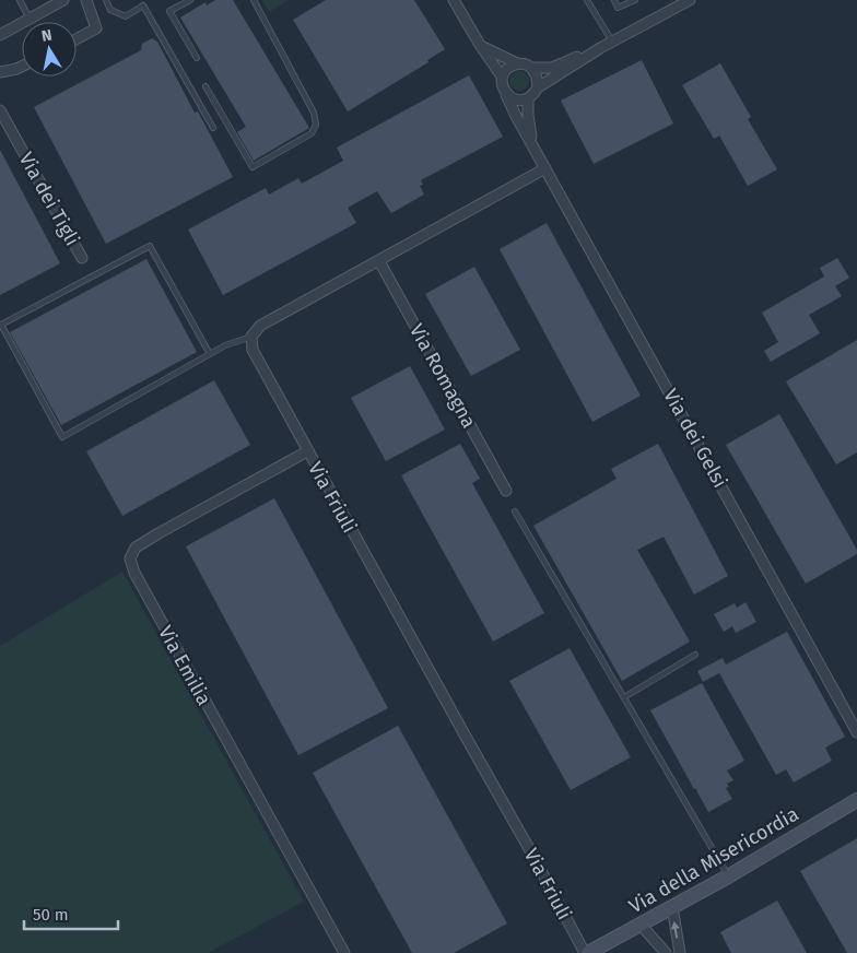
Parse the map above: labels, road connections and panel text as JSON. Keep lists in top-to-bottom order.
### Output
{
  "streets": {
    "street": [
      "Via dei Tigli",
      "Via Romagna",
      "Via dei Gelsi",
      "Via Friuli",
      "Via Emilia",
      "Via della Misericordia"
    ]
  },
  "crossings": [
    ["Via Friuli", "Via Emilia"],
    ["Via Friuli", "Via della Misericordia"]
  ],
  "scale_bar": "50 m",
  "north": "top"
}
